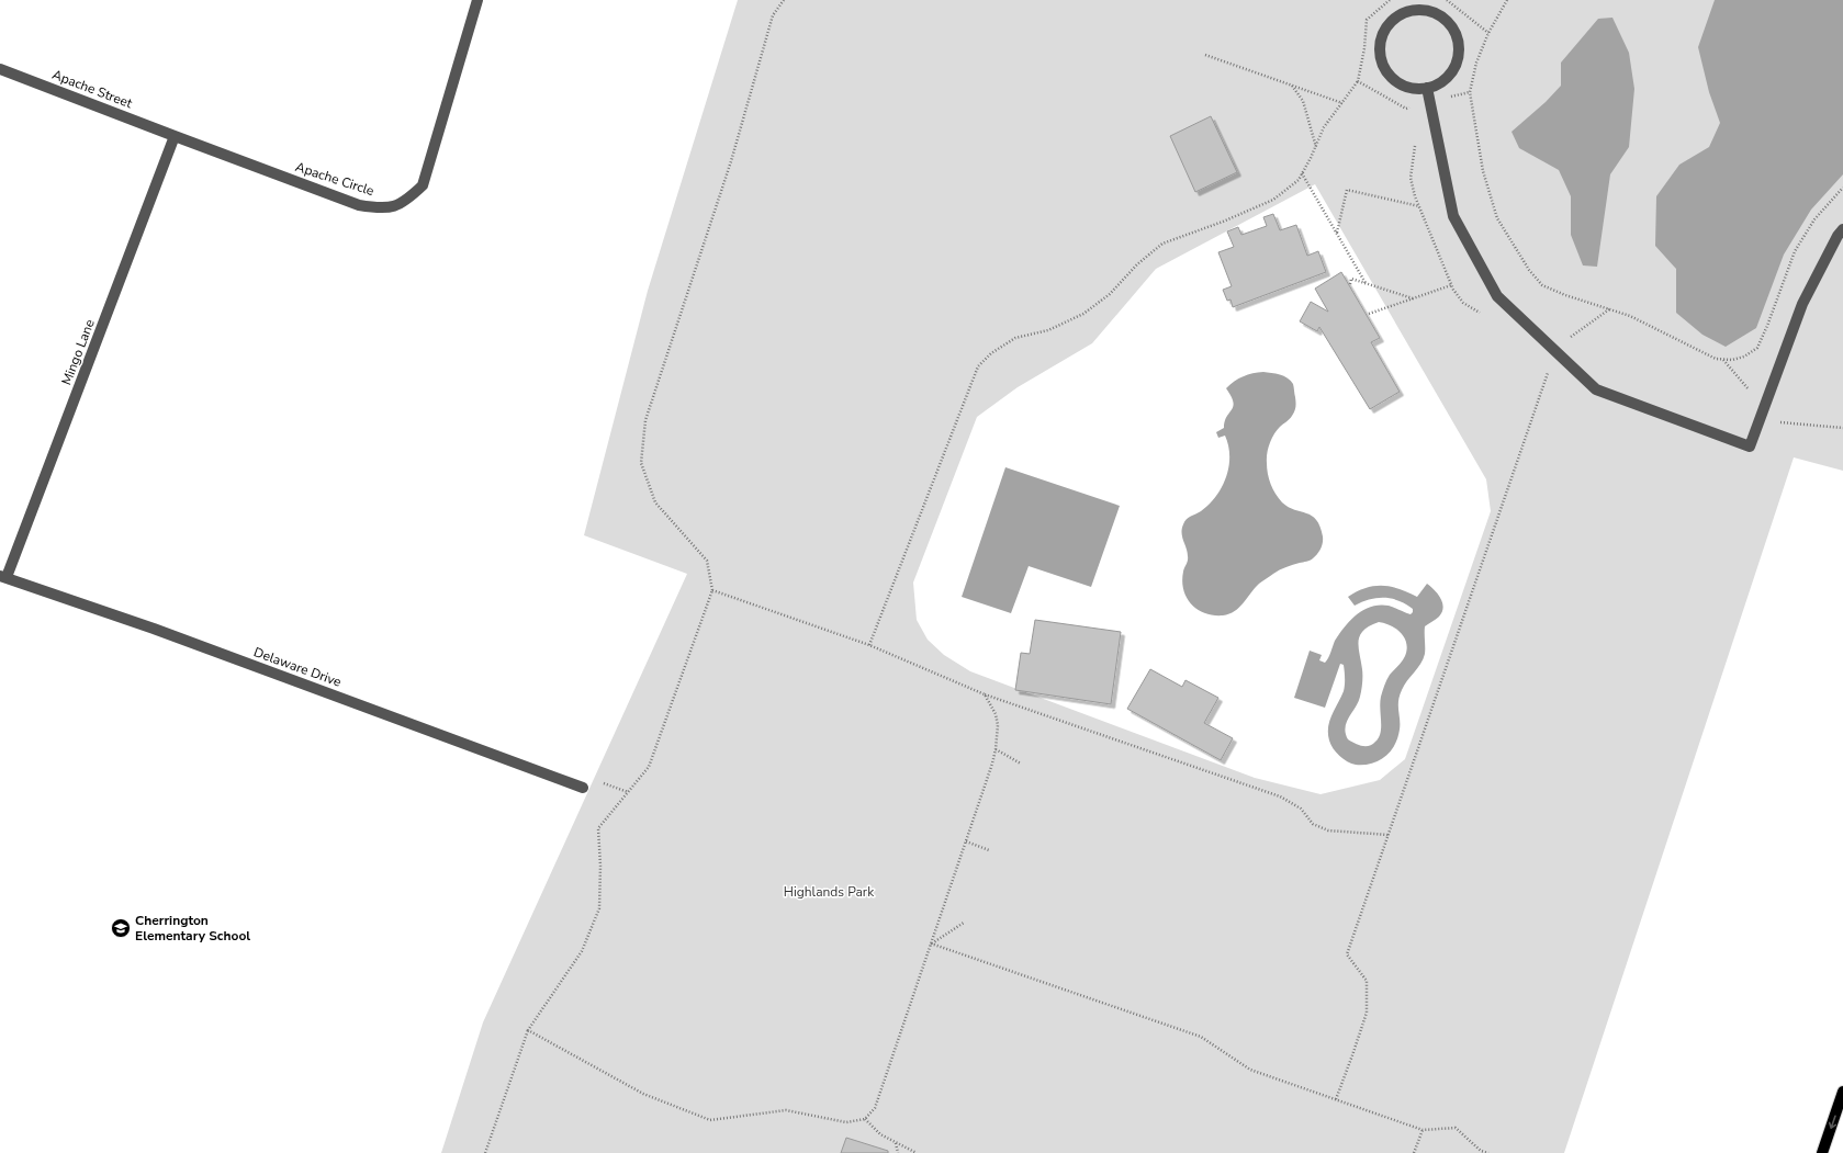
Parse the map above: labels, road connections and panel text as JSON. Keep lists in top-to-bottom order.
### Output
{
  "streets": {
    "street": [
      "Apache Street",
      "Apache Circle",
      "Mingo Lane",
      "Delaware Drive"
    ]
  },
  "crossings": [
    ["Apache Street", "Apache Circle"],
    ["Apache Street", "Mingo Lane"],
    ["Apache Circle", "Mingo Lane"],
    ["Mingo Lane", "Delaware Drive"]
  ],
  "parks": ["Highlands Park"],
  "places": {
    "school or university": ["Cherrington Elementary School"]
  }
}
